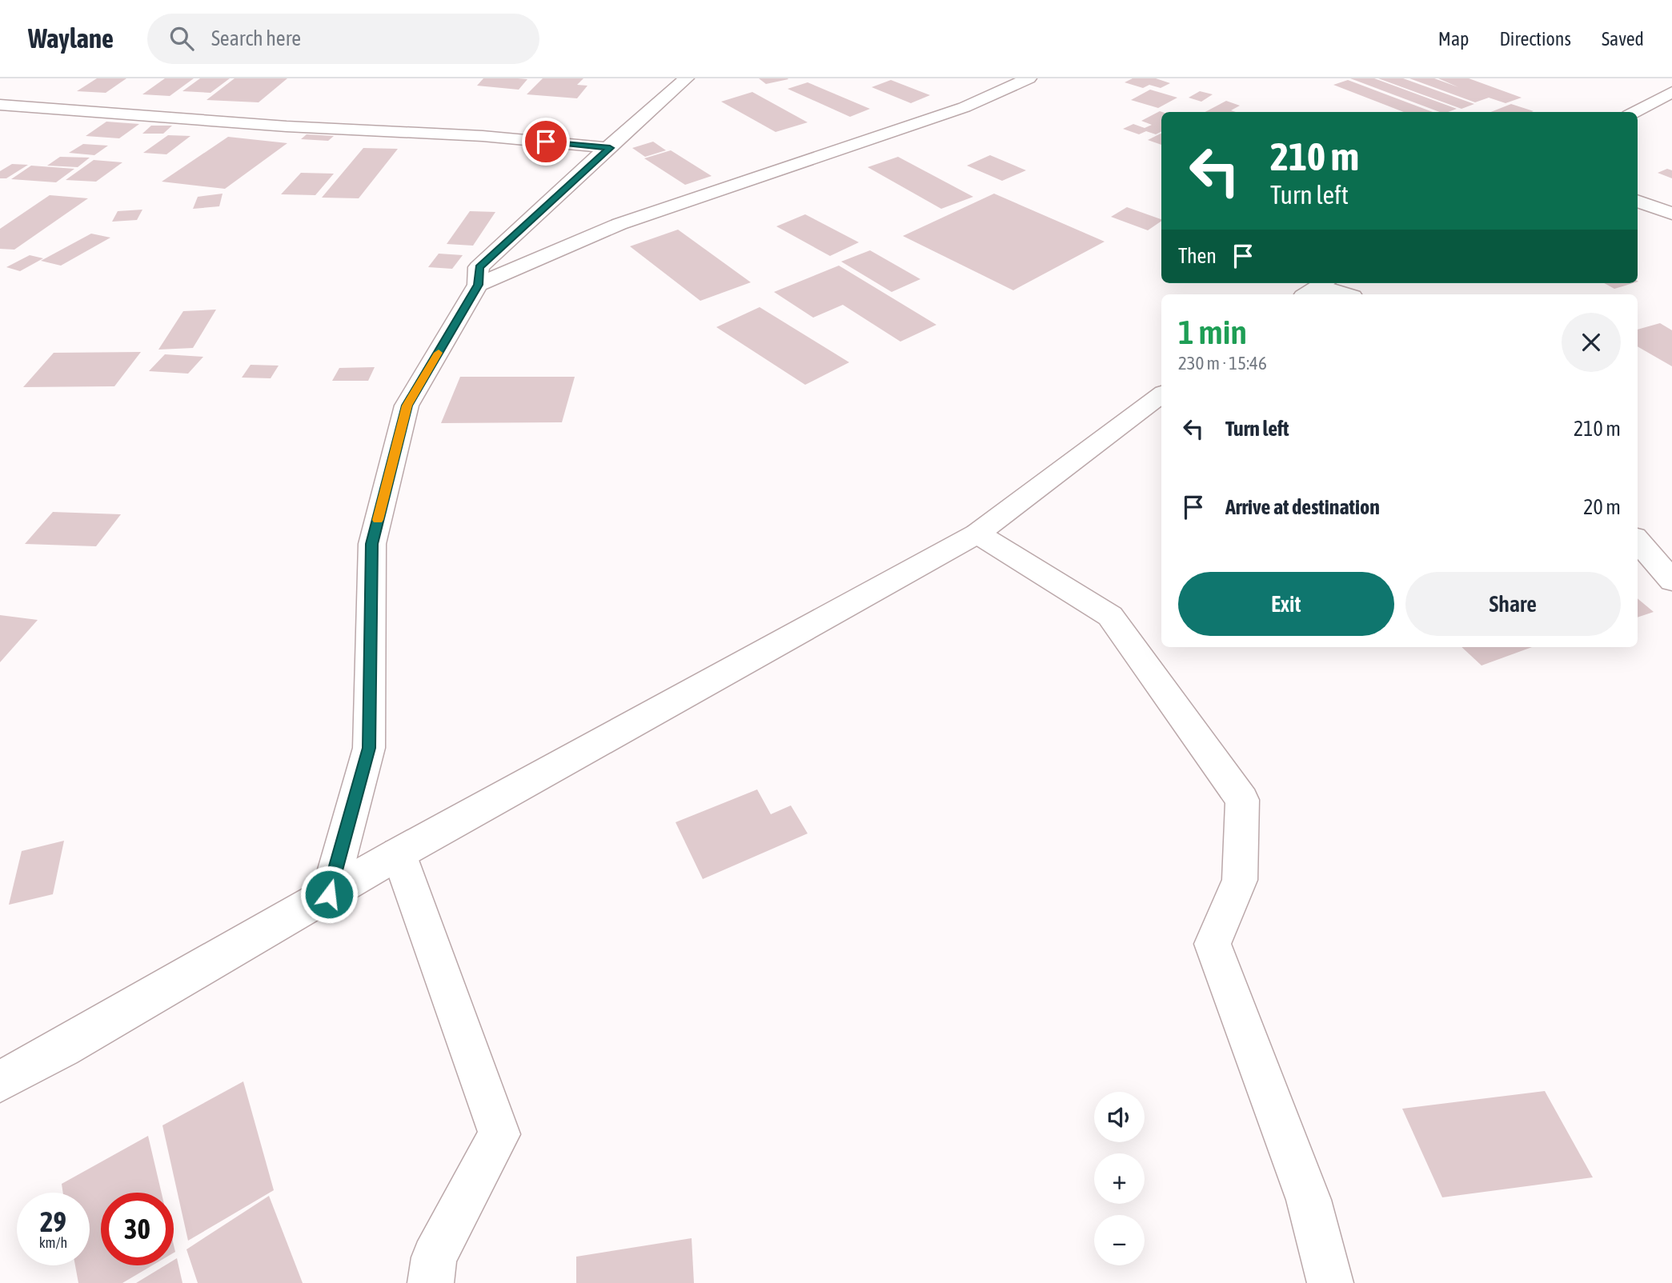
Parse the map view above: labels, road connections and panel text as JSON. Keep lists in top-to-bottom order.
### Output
{
  "page": {
    "header": "Waylane",
    "search": "Search here",
    "nav": ["Map", "Directions", "Saved"],
    "turn": ["210 m", "Turn left"],
    "then": "Then",
    "heading": ["1 min", "230 m · 15:46"],
    "list": [
      {
        "name": "Turn left",
        "value": "210 m"
      },
      {
        "name": "Arrive at destination",
        "value": "20 m"
      }
    ],
    "buttons": ["Exit", "Share"],
    "map_buttons": ["+", "−"],
    "speed": "29 km/h",
    "limit": "30"
  }
}
